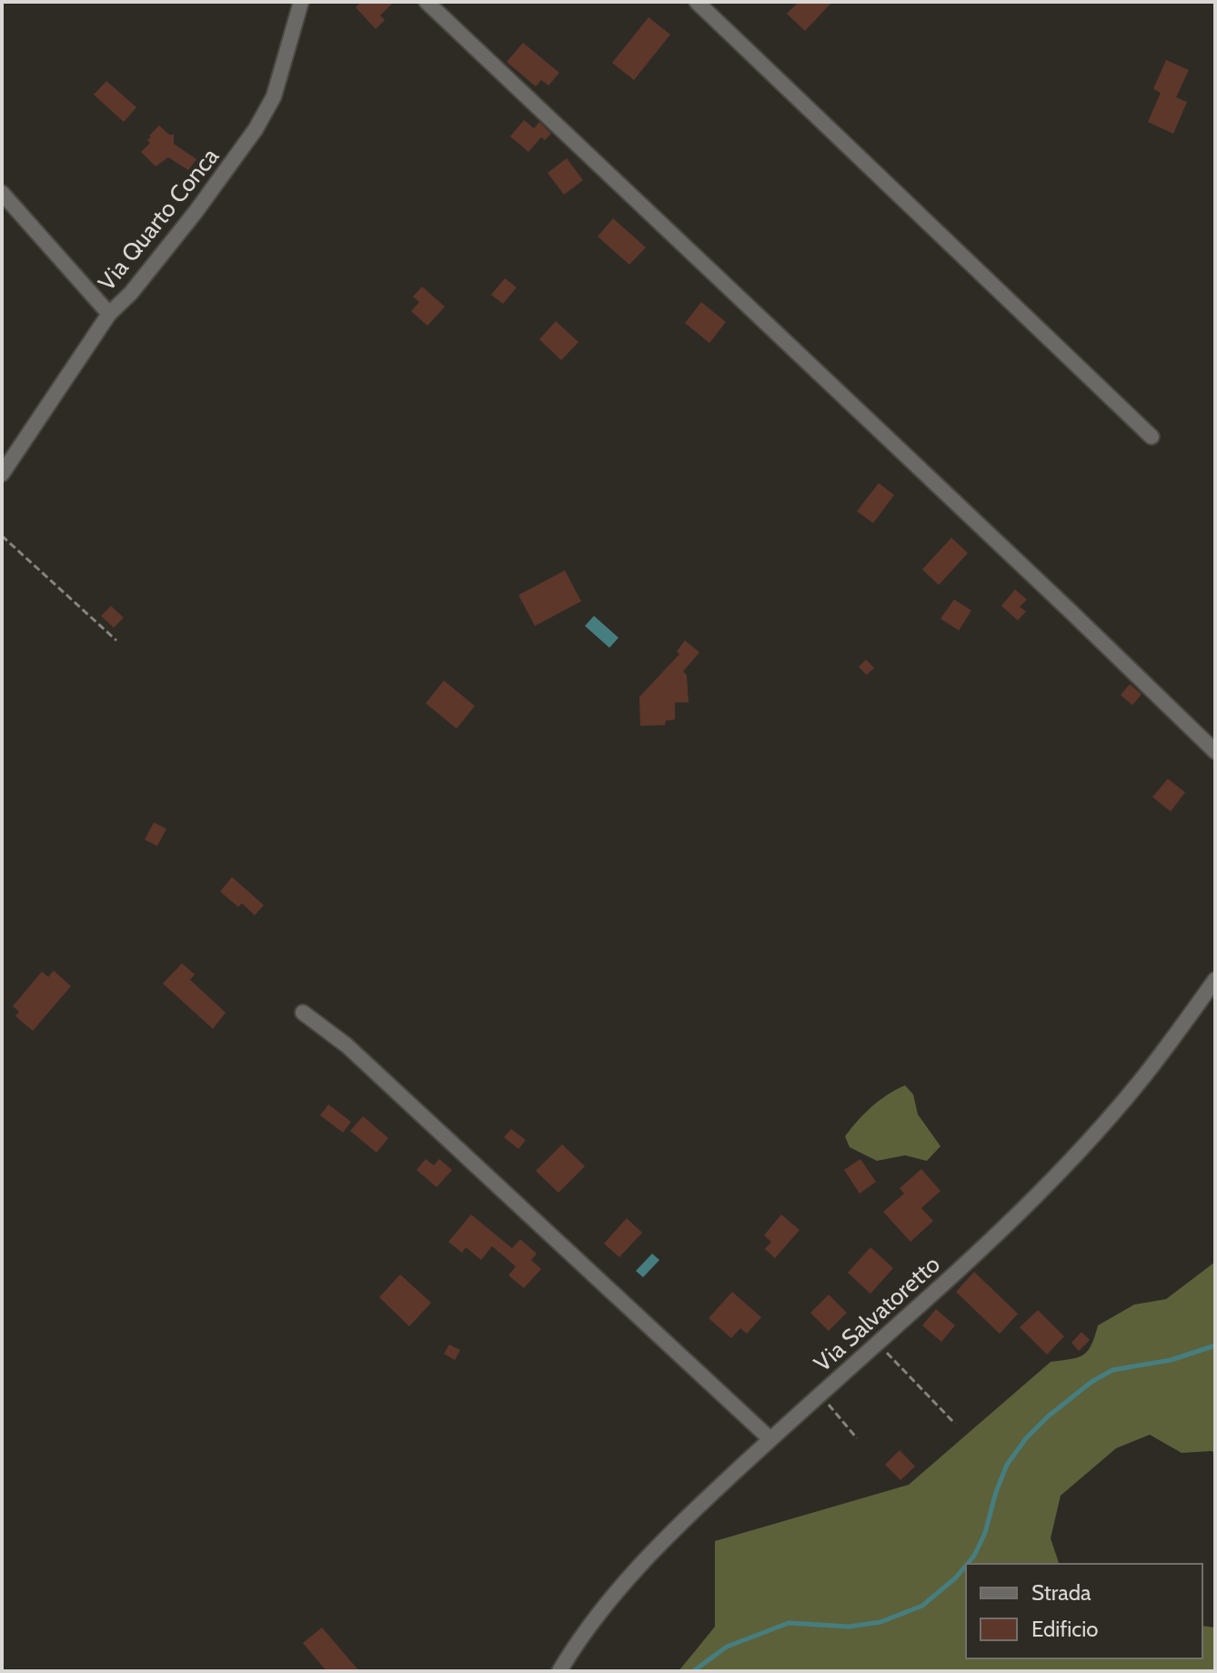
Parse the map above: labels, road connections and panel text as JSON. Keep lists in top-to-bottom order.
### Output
{
  "streets": {
    "street": ["Via Quarto Conca", "Via Salvatoretto"]
  },
  "legend": ["Strada", "Edificio"]
}
